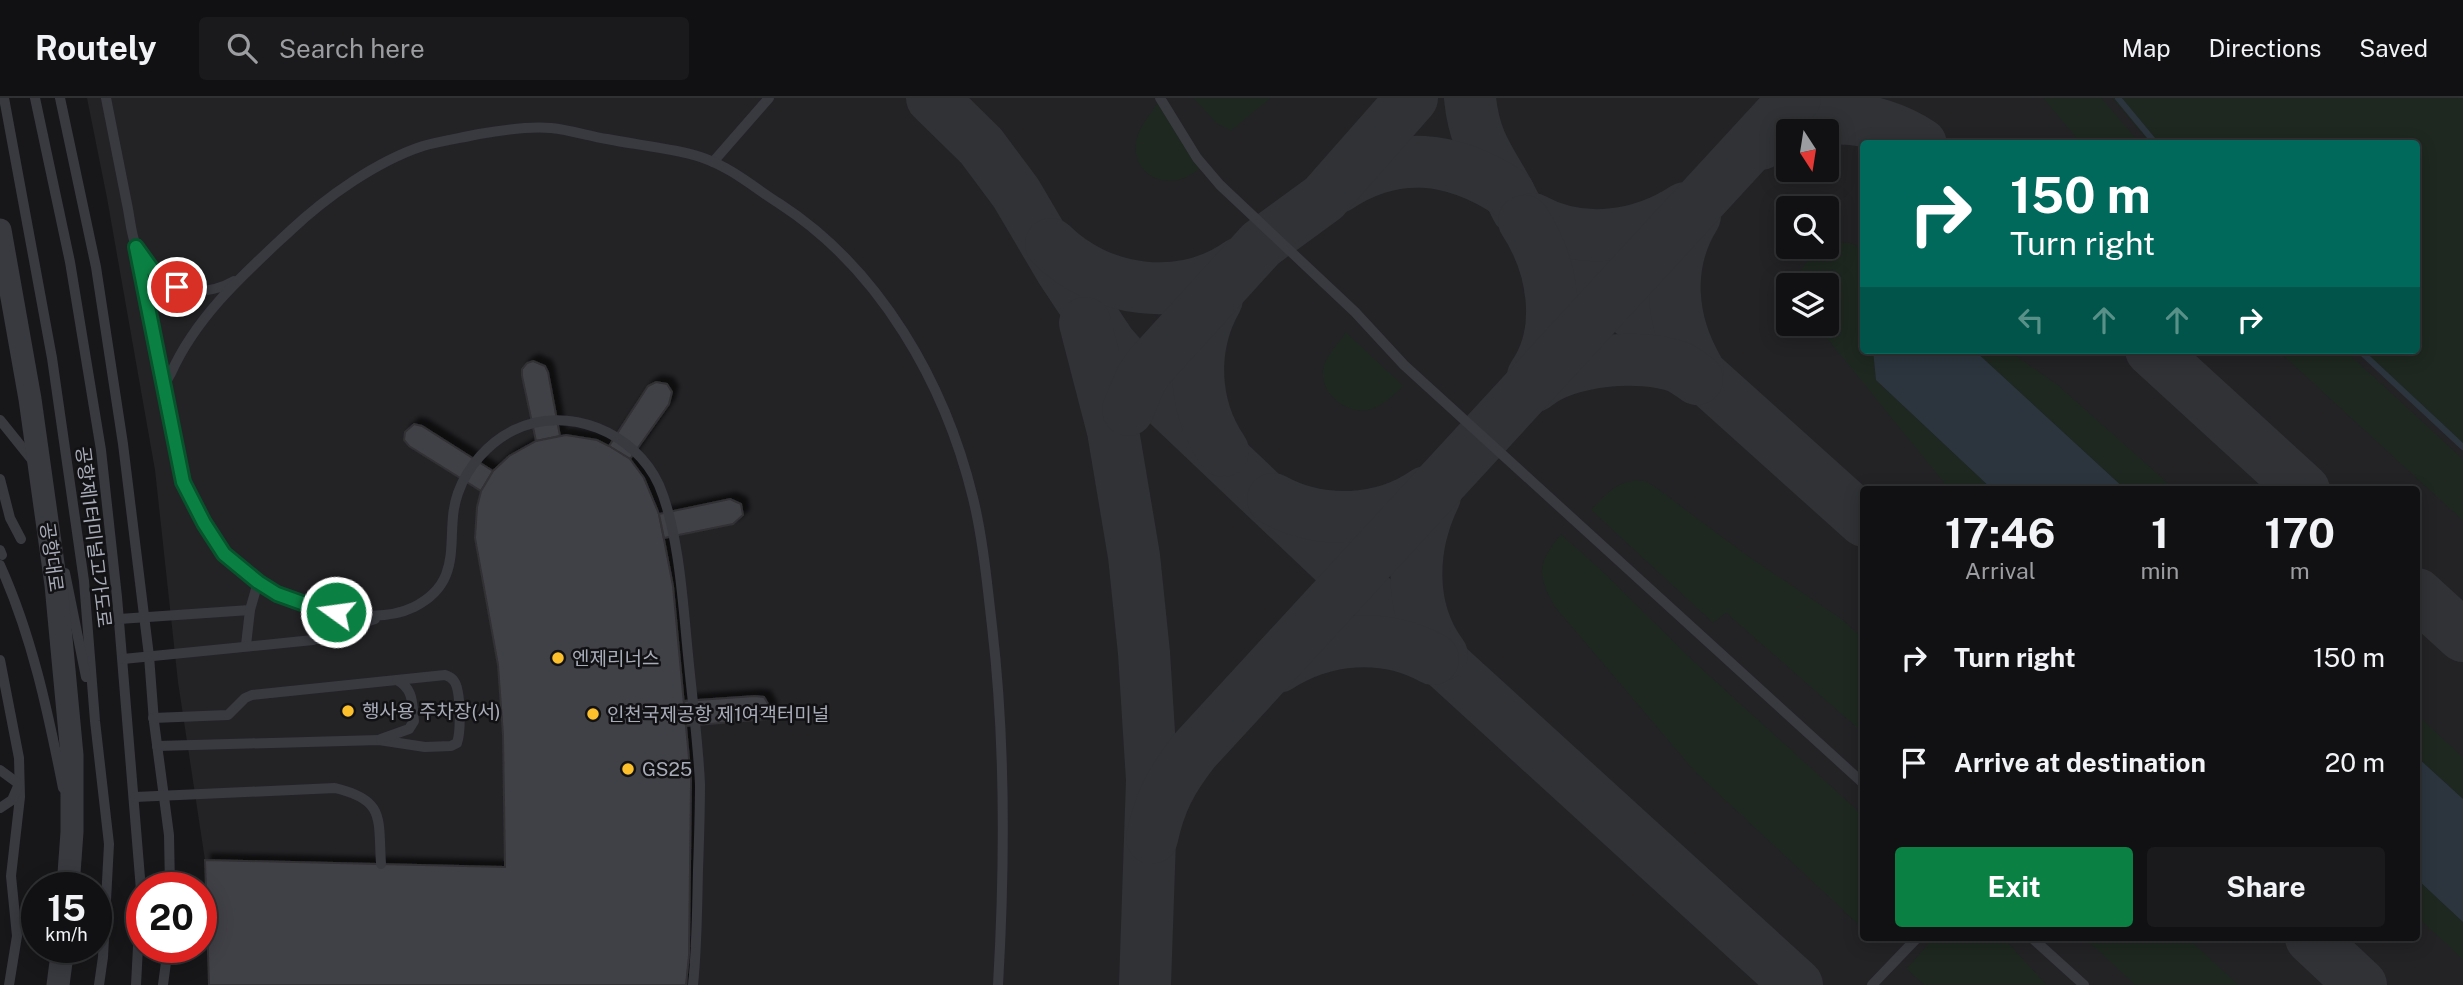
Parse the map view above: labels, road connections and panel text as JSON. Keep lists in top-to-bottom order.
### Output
{
  "streets": {
    "street": ["공항대로"],
    "lane": ["공항제1터미널고가도로"]
  },
  "places": [
    "엔제리너스",
    "행사용 주차장(서)",
    "인천국제공항 제1여객터미널",
    "GS25"
  ],
  "north": "bottom",
  "page": {
    "header": "Routely",
    "search": "Search here",
    "nav": ["Map", "Directions", "Saved"],
    "turn": ["150 m", "Turn right"],
    "eta": [
      "17:46",
      "Arrival",
      "1",
      "min",
      "170",
      "m"
    ],
    "list": [
      {
        "name": "Turn right",
        "value": "150 m"
      },
      {
        "name": "Arrive at destination",
        "value": "20 m"
      }
    ],
    "buttons": ["Exit", "Share"],
    "speed": "15 km/h",
    "limit": "20"
  }
}
